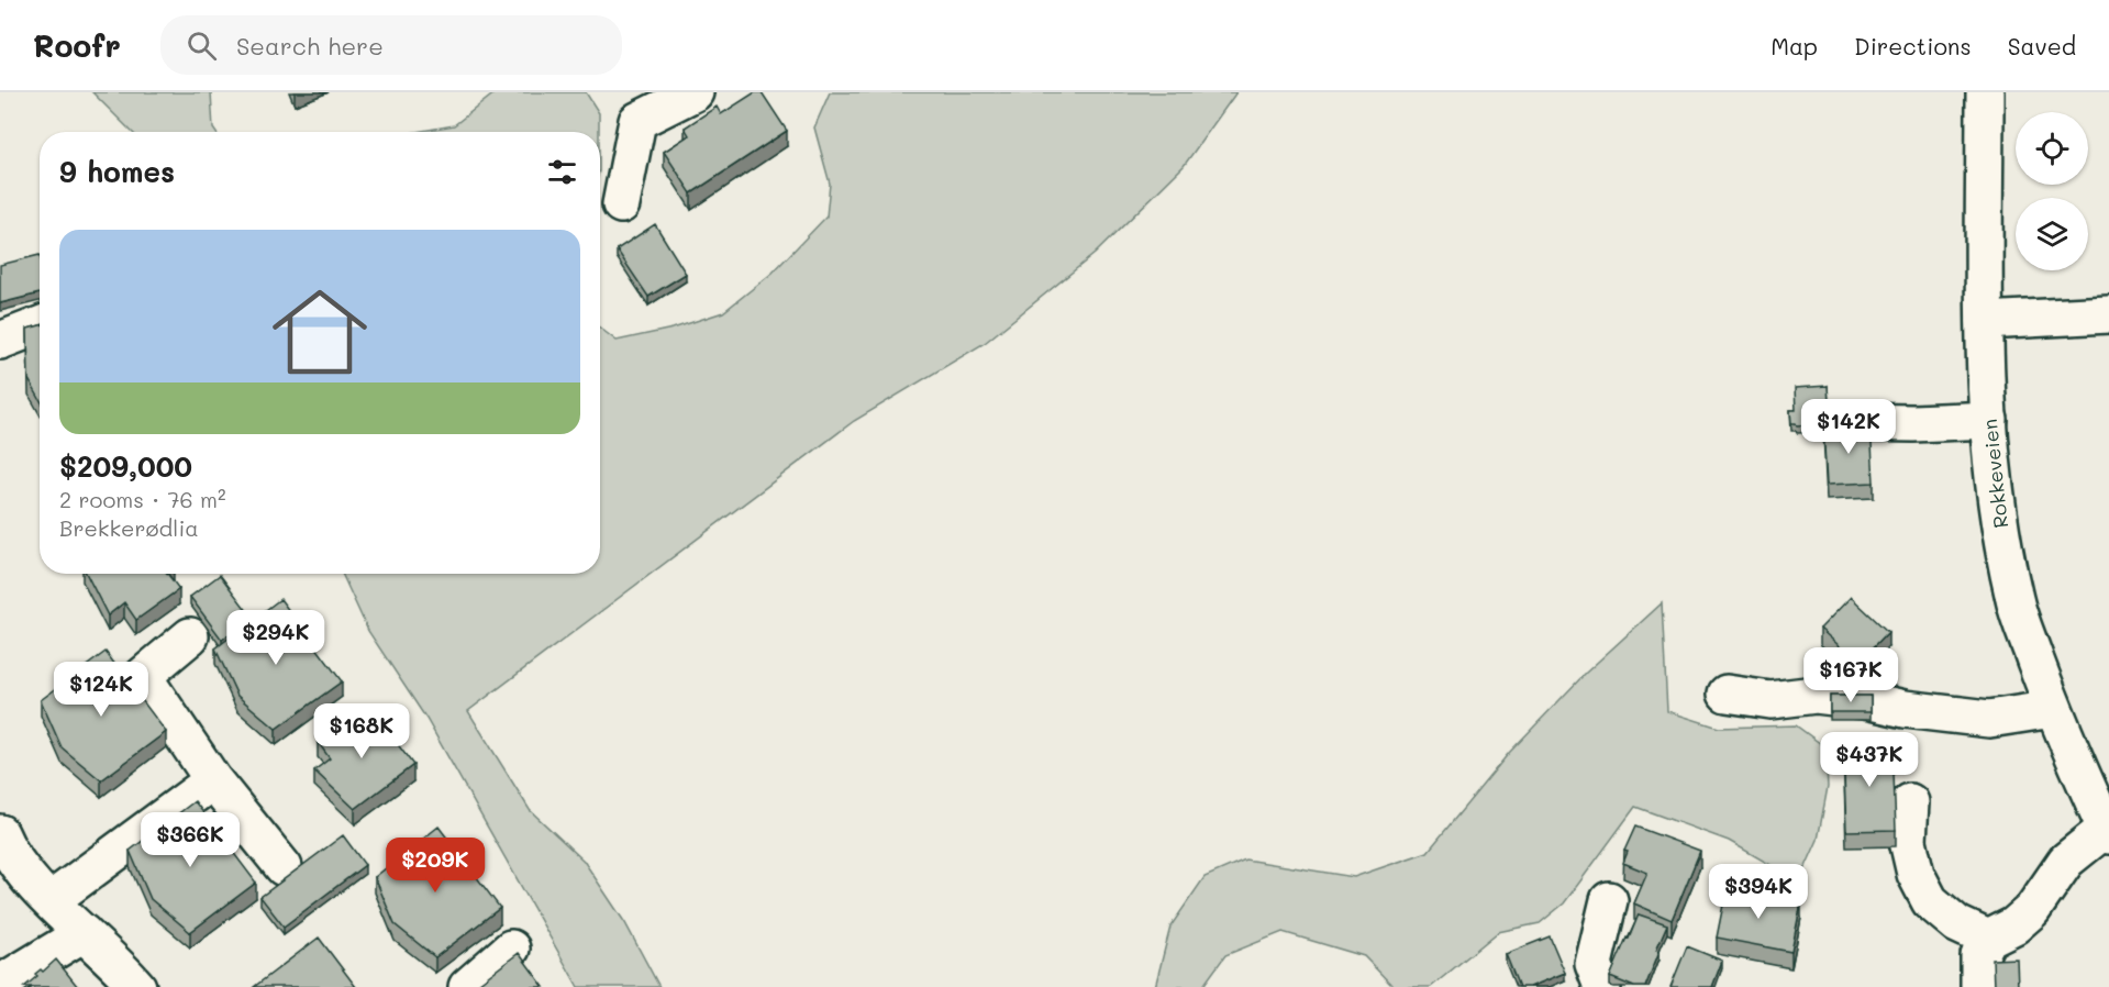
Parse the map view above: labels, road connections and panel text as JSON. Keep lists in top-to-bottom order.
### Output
{
  "streets": {
    "main road": ["Rokkeveien"]
  },
  "page": {
    "header": "Roofr",
    "search": "Search here",
    "nav": ["Map", "Directions", "Saved"],
    "heading": "9 homes",
    "list": [
      {
        "name": "$209,000",
        "note": "2 rooms · 76 m² · Brekkerødlia"
      }
    ],
    "price": [
      "$142K",
      "$294K",
      "$167K",
      "$124K",
      "$168K",
      "$437K",
      "$366K",
      "$209K",
      "$394K"
    ]
  }
}
